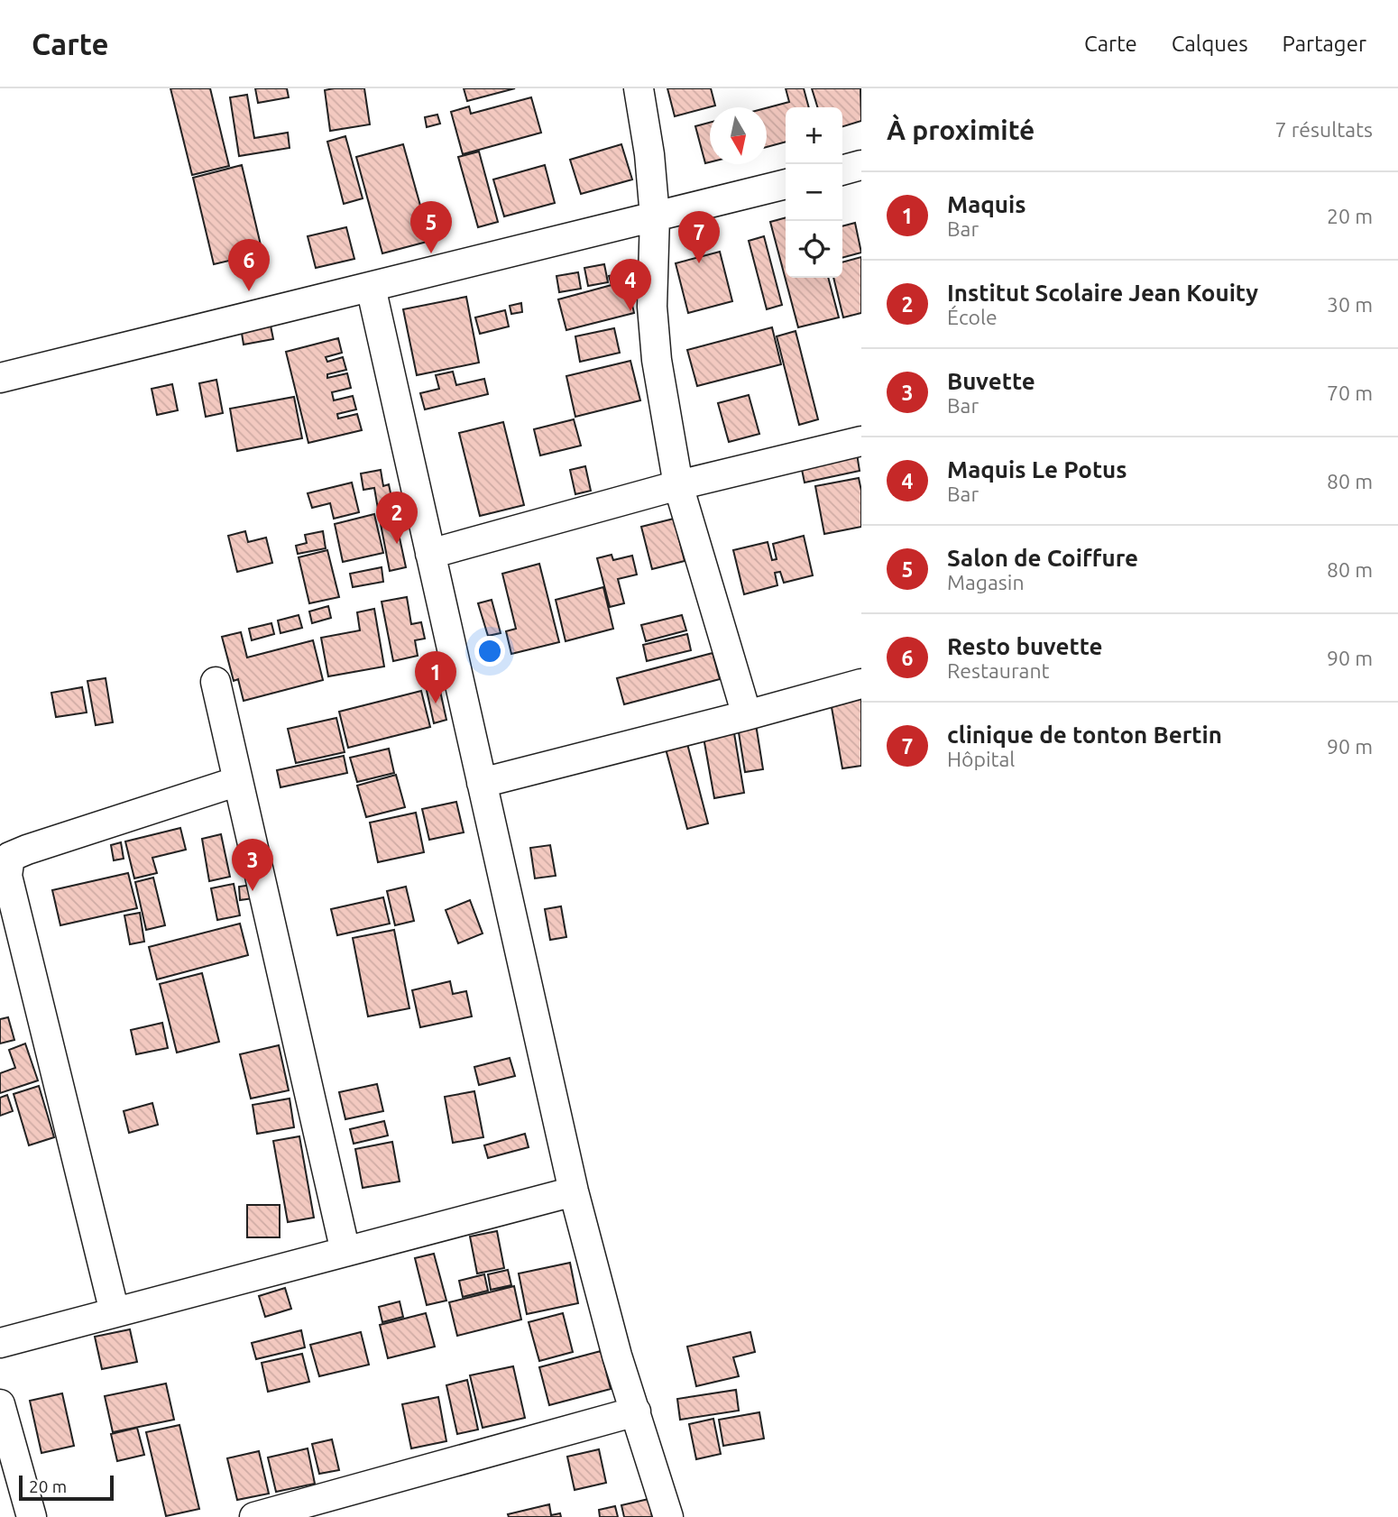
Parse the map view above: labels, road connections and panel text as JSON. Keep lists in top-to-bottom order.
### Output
{
  "scale_bar": "20 m",
  "north": "bottom",
  "page": {
    "header": "Carte",
    "nav": ["Carte", "Calques", "Partager"],
    "heading": ["À proximité", "7 résultats"],
    "map_buttons": ["+", "−"],
    "list": [
      {
        "mark": "1",
        "name": "Maquis",
        "note": "Bar",
        "value": "20 m"
      },
      {
        "mark": "2",
        "name": "Institut Scolaire Jean Kouity",
        "note": "École",
        "value": "30 m"
      },
      {
        "mark": "3",
        "name": "Buvette",
        "note": "Bar",
        "value": "70 m"
      },
      {
        "mark": "4",
        "name": "Maquis Le Potus",
        "note": "Bar",
        "value": "80 m"
      },
      {
        "mark": "5",
        "name": "Salon de Coiffure",
        "note": "Magasin",
        "value": "80 m"
      },
      {
        "mark": "6",
        "name": "Resto buvette",
        "note": "Restaurant",
        "value": "90 m"
      },
      {
        "mark": "7",
        "name": "clinique de tonton Bertin",
        "note": "Hôpital",
        "value": "90 m"
      }
    ],
    "pins": [
      "5",
      "7",
      "6",
      "4",
      "2",
      "1",
      "3"
    ],
    "scale": "20 m"
  }
}
